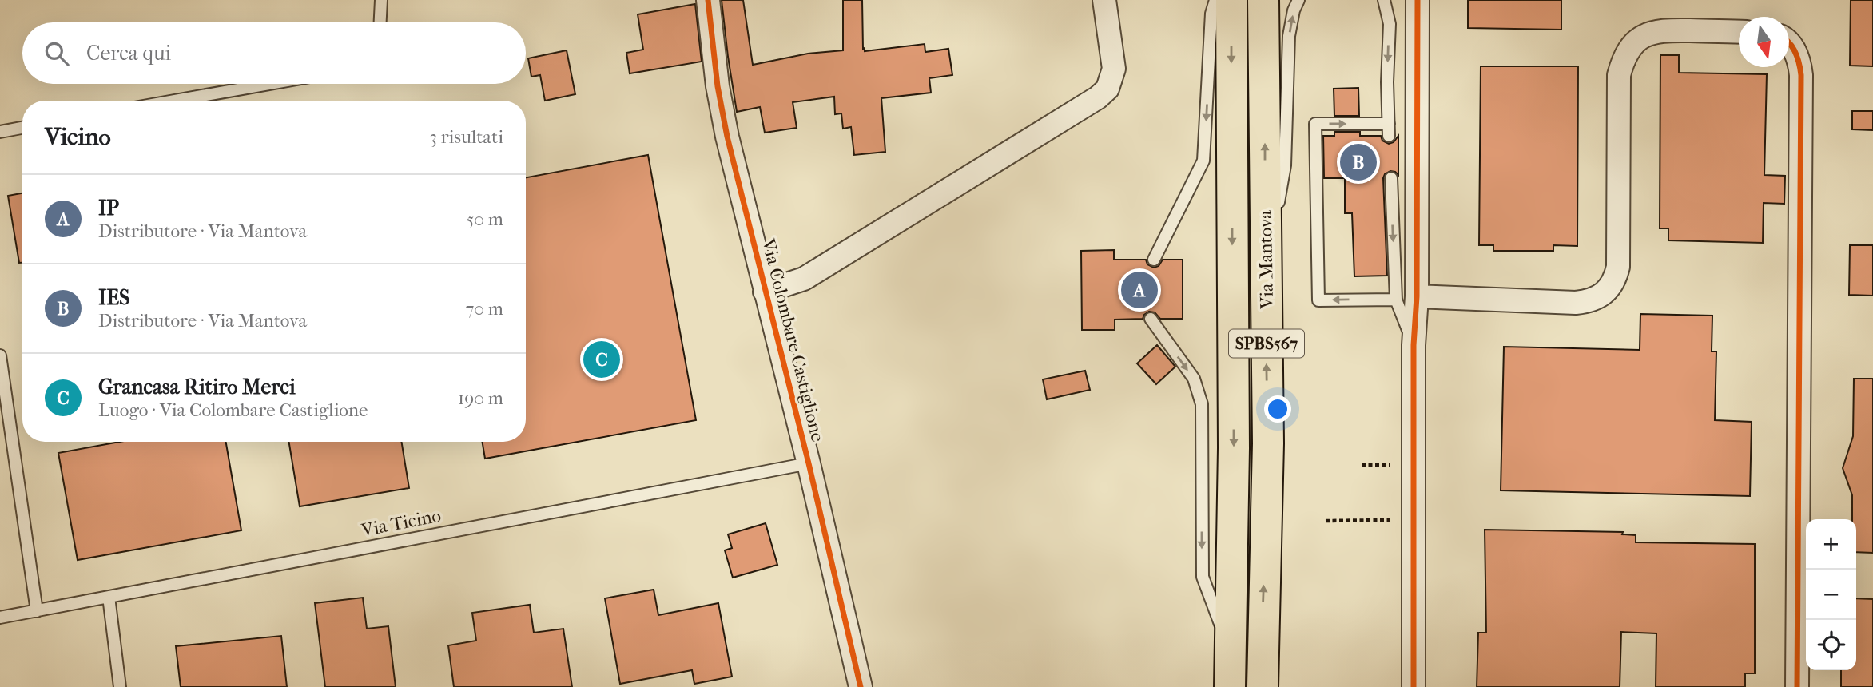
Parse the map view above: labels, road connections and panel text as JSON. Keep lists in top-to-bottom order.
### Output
{
  "streets": {
    "highway": ["Via Mantova", "SPBS567"],
    "street": ["Via Colombare Castiglione"],
    "lane": ["Via Ticino"]
  },
  "crossings": [
    ["Via Colombare Castiglione", "Via Ticino"]
  ],
  "north": "bottom",
  "page": {
    "search": "Cerca qui",
    "heading": ["Vicino", "3 risultati"],
    "pins": ["B", "A", "C"],
    "list": [
      {
        "mark": "A",
        "name": "IP",
        "note": "Distributore · Via Mantova",
        "value": "50 m"
      },
      {
        "mark": "B",
        "name": "IES",
        "note": "Distributore · Via Mantova",
        "value": "70 m"
      },
      {
        "mark": "C",
        "name": "Grancasa Ritiro Merci",
        "note": "Luogo · Via Colombare Castiglione",
        "value": "190 m"
      }
    ],
    "map_buttons": ["+", "−"]
  }
}
